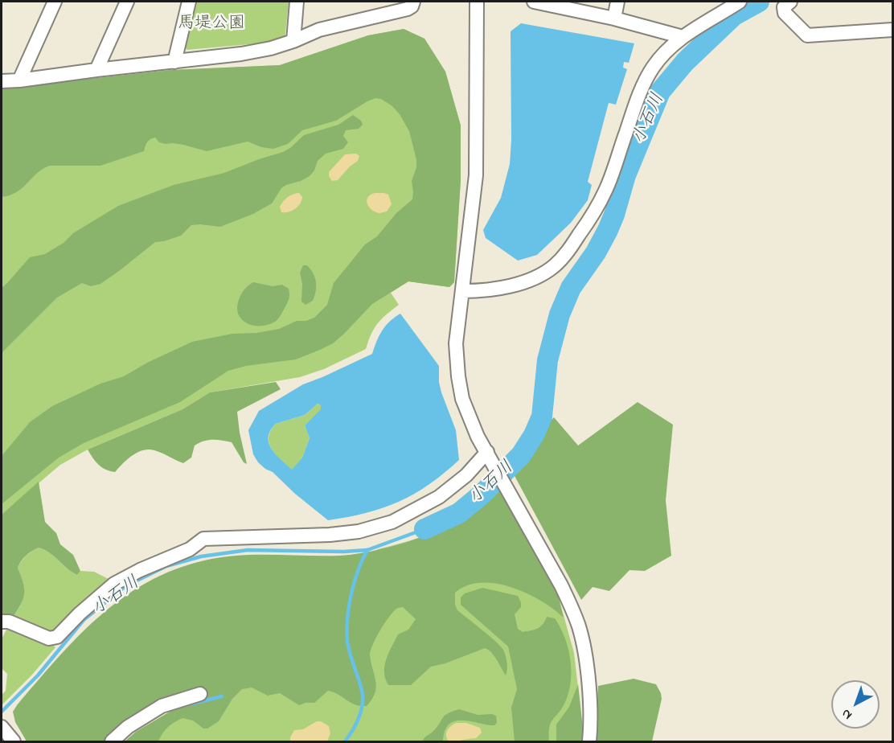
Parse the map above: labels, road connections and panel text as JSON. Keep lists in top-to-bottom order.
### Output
{
  "water": ["小石川"],
  "parks": ["馬堤公園"],
  "north": "bottom left"
}
